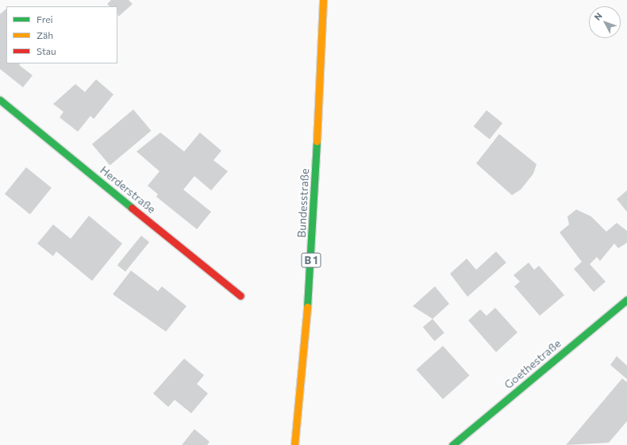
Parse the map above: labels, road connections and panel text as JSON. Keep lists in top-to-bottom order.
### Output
{
  "streets": {
    "street": [
      "Herderstraße",
      "Bundesstraße",
      "B 1",
      "Goethestraße"
    ]
  },
  "legend": ["Frei", "Zäh", "Stau"],
  "north": "top left"
}
